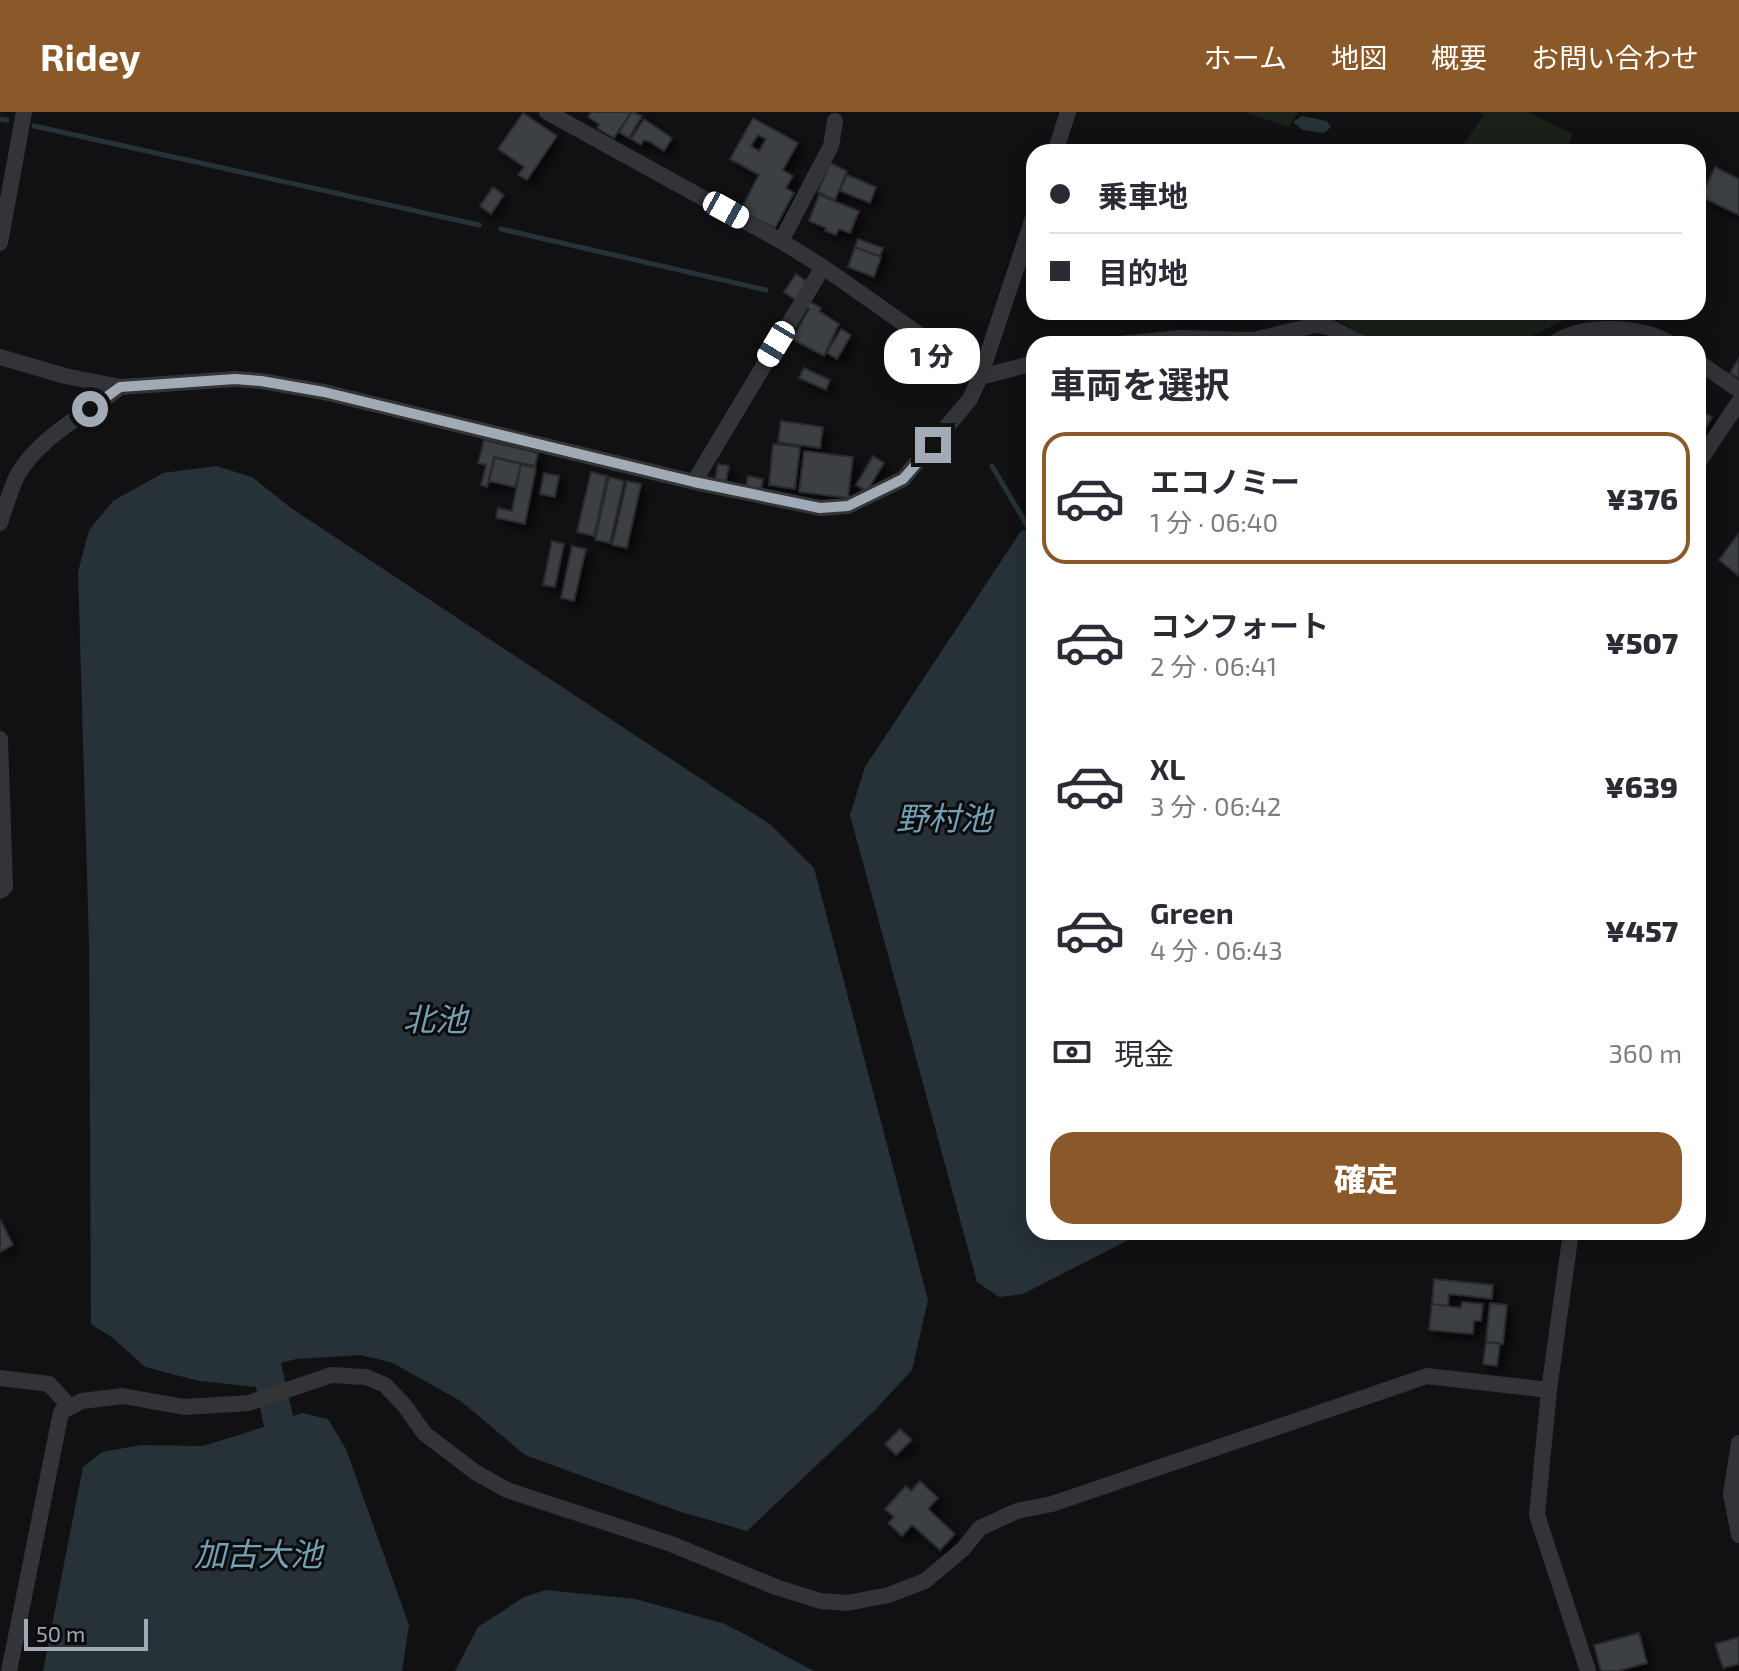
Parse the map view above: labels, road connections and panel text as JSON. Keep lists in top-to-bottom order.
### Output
{
  "water": ["野村池", "北池", "加古大池"],
  "scale_bar": "50 m",
  "page": {
    "header": "Ridey",
    "nav": [
      "ホーム",
      "地図",
      "概要",
      "お問い合わせ"
    ],
    "banner": ["乗車地", "目的地"],
    "bubble": "1 分",
    "heading": "車両を選択",
    "list": [
      {
        "name": "エコノミー",
        "note": "1 分 · 06:40",
        "value": "¥376"
      },
      {
        "name": "コンフォート",
        "note": "2 分 · 06:41",
        "value": "¥507"
      },
      {
        "name": "XL",
        "note": "3 分 · 06:42",
        "value": "¥639"
      },
      {
        "name": "Green",
        "note": "4 分 · 06:43",
        "value": "¥457"
      }
    ],
    "pay": ["現金", "360 m"],
    "buttons": "確定",
    "scale": "50 m"
  }
}
